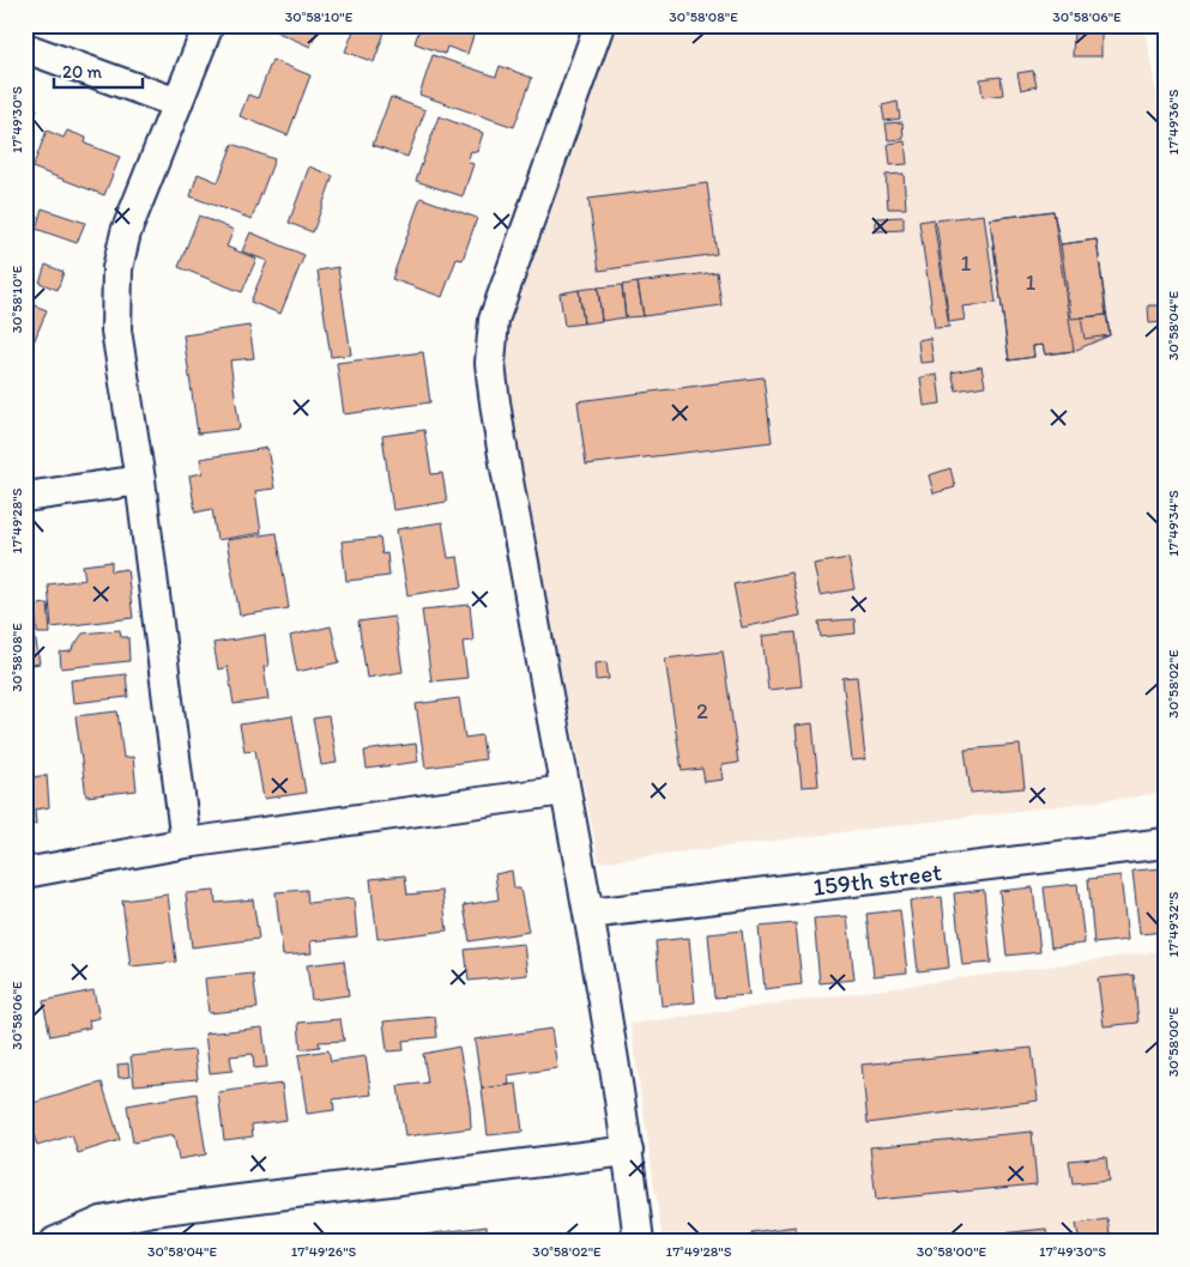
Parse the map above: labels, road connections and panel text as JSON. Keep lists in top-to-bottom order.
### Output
{
  "streets": {
    "street": ["159th street"]
  },
  "house_numbers": ["1", "1", "2"],
  "scale_bar": "20 m",
  "coordinates": [
    "30°58'10\"E",
    "30°58'08\"E",
    "30°58'06\"E",
    "17°49'30\"S",
    "17°49'36\"S",
    "30°58'04\"E",
    "17°49'28\"S",
    "17°49'34\"S",
    "30°58'02\"E",
    "17°49'32\"S",
    "30°58'00\"E",
    "17°49'26\"S"
  ]
}
